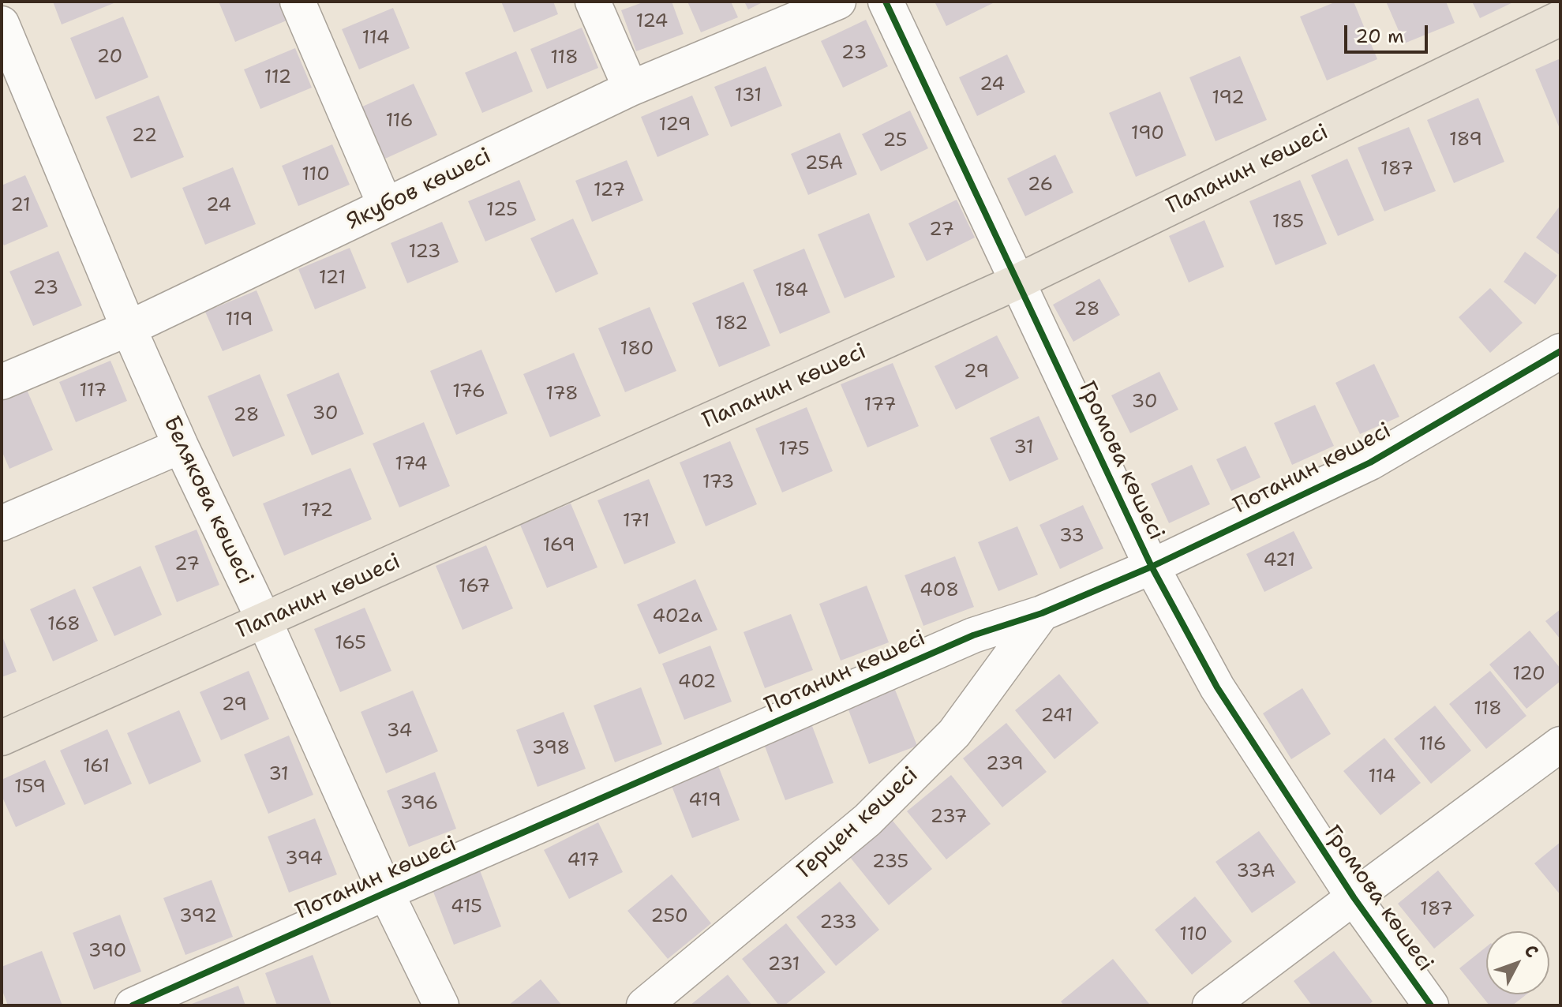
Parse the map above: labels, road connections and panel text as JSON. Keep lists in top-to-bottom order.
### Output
{
  "streets": {
    "main road": ["Папанин көшесі"],
    "street": [
      "Якубов көшесі",
      "Громова көшесі",
      "Потанин көшесі",
      "Белякова көшесі",
      "Герцен көшесі"
    ]
  },
  "crossings": [
    ["Папанин көшесі", "Громова көшесі"],
    ["Папанин көшесі", "Белякова көшесі"],
    ["Якубов көшесі", "Белякова көшесі"],
    ["Громова көшесі", "Потанин көшесі"],
    ["Потанин көшесі", "Белякова көшесі"],
    ["Потанин көшесі", "Герцен көшесі"]
  ],
  "house_numbers": [
    "124",
    "114",
    "23",
    "20",
    "118",
    "112",
    "24",
    "131",
    "192",
    "116",
    "129",
    "190",
    "22",
    "189",
    "25",
    "25А",
    "187",
    "110",
    "26",
    "127",
    "21",
    "24",
    "125",
    "185",
    "27",
    "123",
    "121",
    "23",
    "184",
    "28",
    "119",
    "182",
    "180",
    "29",
    "117",
    "176",
    "178",
    "30",
    "177",
    "30",
    "28",
    "31",
    "175",
    "174",
    "173",
    "172",
    "171",
    "33",
    "169",
    "421",
    "27",
    "167",
    "408",
    "402а",
    "168",
    "165",
    "120",
    "402",
    "29",
    "118",
    "241",
    "34",
    "116",
    "398",
    "239",
    "161",
    "31",
    "114",
    "159",
    "419",
    "396",
    "237",
    "394",
    "417",
    "235",
    "33А",
    "415",
    "187",
    "392",
    "250",
    "233",
    "110",
    "390",
    "231"
  ],
  "scale_bar": "20 m",
  "north": "top right"
}
